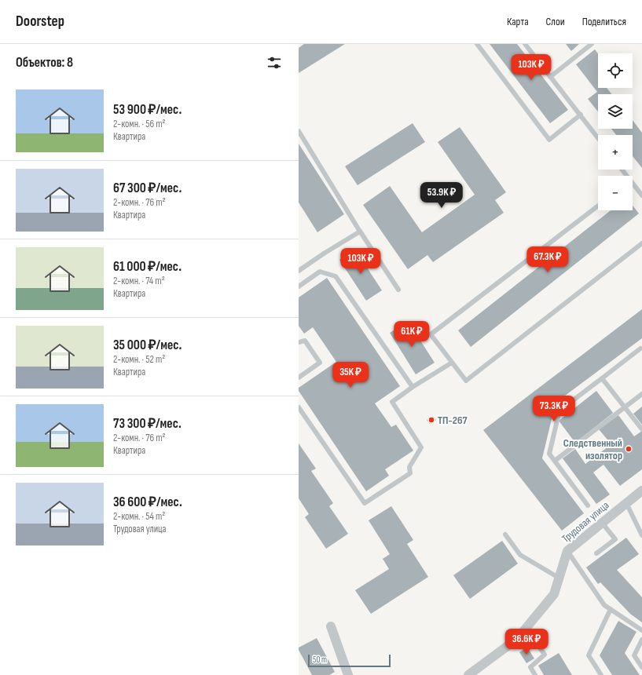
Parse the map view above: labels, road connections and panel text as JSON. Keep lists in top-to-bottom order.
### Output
{
  "streets": {
    "street": ["Трудовая улица"]
  },
  "places": ["ТП-267", "Следственный изолятор"],
  "scale_bar": "50 m",
  "page": {
    "header": "Doorstep",
    "nav": ["Карта", "Слои", "Поделиться"],
    "heading": "Объектов: 8",
    "map_buttons": ["+", "−"],
    "price": [
      "103K ₽",
      "53.9K ₽",
      "67.3K ₽",
      "103K ₽",
      "61K ₽",
      "35K ₽",
      "73.3K ₽",
      "36.6K ₽"
    ],
    "list": [
      {
        "name": "53 900 ₽/мес.",
        "note": "2-комн. · 56 m² · Квартира"
      },
      {
        "name": "67 300 ₽/мес.",
        "note": "2-комн. · 76 m² · Квартира"
      },
      {
        "name": "61 000 ₽/мес.",
        "note": "2-комн. · 74 m² · Квартира"
      },
      {
        "name": "35 000 ₽/мес.",
        "note": "2-комн. · 52 m² · Квартира"
      },
      {
        "name": "73 300 ₽/мес.",
        "note": "2-комн. · 76 m² · Квартира"
      },
      {
        "name": "36 600 ₽/мес.",
        "note": "2-комн. · 54 m² · Трудовая улица"
      }
    ],
    "scale": "50 m"
  }
}
